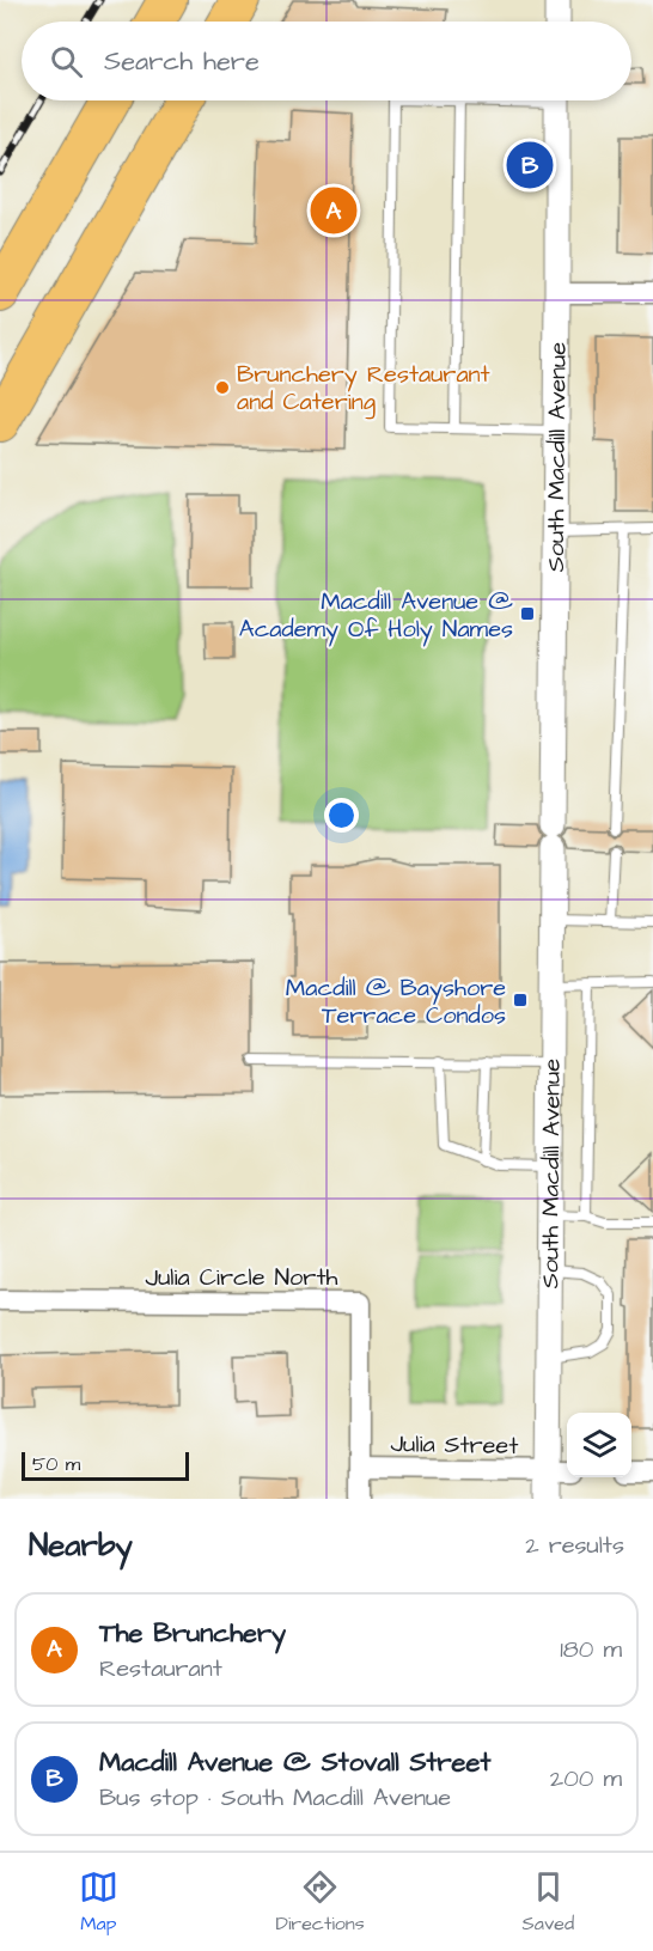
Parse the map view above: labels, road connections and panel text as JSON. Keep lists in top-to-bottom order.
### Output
{
  "streets": {
    "street": ["South Macdill Avenue", "Julia Circle North", "Julia Street"]
  },
  "crossings": [
    ["South Macdill Avenue", "Julia Street"],
    ["Julia Circle North", "Julia Street"]
  ],
  "places": {
    "other": ["Brunchery Restaurant and Catering"],
    "transit": ["Macdill Avenue @ Academy Of Holy Names", "Macdill @ Bayshore Terrace Condos"]
  },
  "scale_bar": "50 m",
  "page": {
    "search": "Search here",
    "pins": ["B", "A"],
    "scale": "50 m",
    "heading": ["Nearby", "2 results"],
    "list": [
      {
        "mark": "A",
        "name": "The Brunchery",
        "note": "Restaurant",
        "value": "180 m"
      },
      {
        "mark": "B",
        "name": "Macdill Avenue @ Stovall Street",
        "note": "Bus stop · South Macdill Avenue",
        "value": "200 m"
      }
    ],
    "nav": ["Map", "Directions", "Saved"]
  }
}
